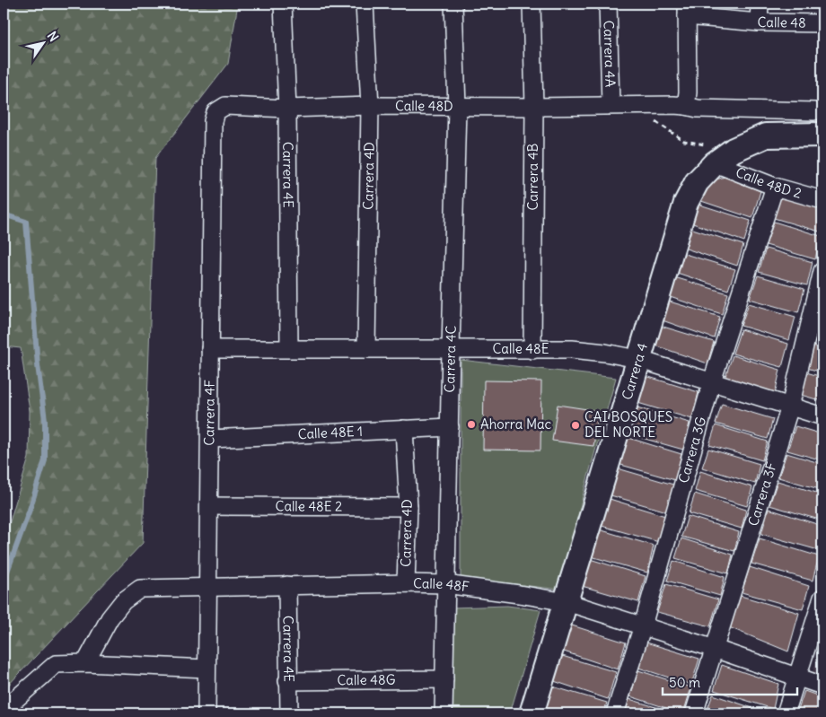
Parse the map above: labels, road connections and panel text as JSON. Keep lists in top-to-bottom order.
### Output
{
  "streets": {
    "main road": ["Carrera 4"],
    "street": [
      "Calle 48",
      "Carrera 4A",
      "Calle 48D",
      "Carrera 4E",
      "Carrera 4D",
      "Carrera 4B",
      "Calle 48D 2",
      "Calle 48E",
      "Carrera 4C",
      "Carrera 4F",
      "Calle 48E 1",
      "Carrera 3G",
      "Carrera 3F",
      "Calle 48E 2",
      "Calle 48F",
      "Calle 48G"
    ]
  },
  "crossings": [
    ["Carrera 4A", "Calle 48D"],
    ["Calle 48D", "Carrera 4E"],
    ["Calle 48D", "Carrera 4D"],
    ["Calle 48D", "Carrera 4B"],
    ["Calle 48D", "Carrera 4C"],
    ["Calle 48D", "Carrera 4F"],
    ["Carrera 4E", "Calle 48E"],
    ["Carrera 4E", "Calle 48F"],
    ["Carrera 4E", "Calle 48G"],
    ["Carrera 4D", "Calle 48E"],
    ["Carrera 4D", "Calle 48E 1"],
    ["Carrera 4D", "Calle 48E 2"],
    ["Carrera 4D", "Calle 48F"],
    ["Carrera 4B", "Calle 48E"],
    ["Calle 48D 2", "Carrera 4"],
    ["Calle 48D 2", "Carrera 3G"],
    ["Calle 48E", "Carrera 4C"],
    ["Calle 48E", "Carrera 4"],
    ["Calle 48E", "Carrera 4F"],
    ["Calle 48E", "Carrera 3G"],
    ["Calle 48E", "Carrera 3F"],
    ["Carrera 4C", "Calle 48E 1"],
    ["Carrera 4C", "Calle 48F"],
    ["Carrera 4C", "Calle 48G"],
    ["Carrera 4", "Calle 48F"],
    ["Carrera 4F", "Calle 48E 1"],
    ["Carrera 4F", "Calle 48E 2"],
    ["Carrera 4F", "Calle 48F"],
    ["Carrera 3G", "Calle 48F"],
    ["Carrera 3F", "Calle 48F"]
  ],
  "places": ["Ahorra Mac", "CAI BOSQUES DEL NORTE"],
  "scale_bar": "50 m",
  "north": "top right"
}
